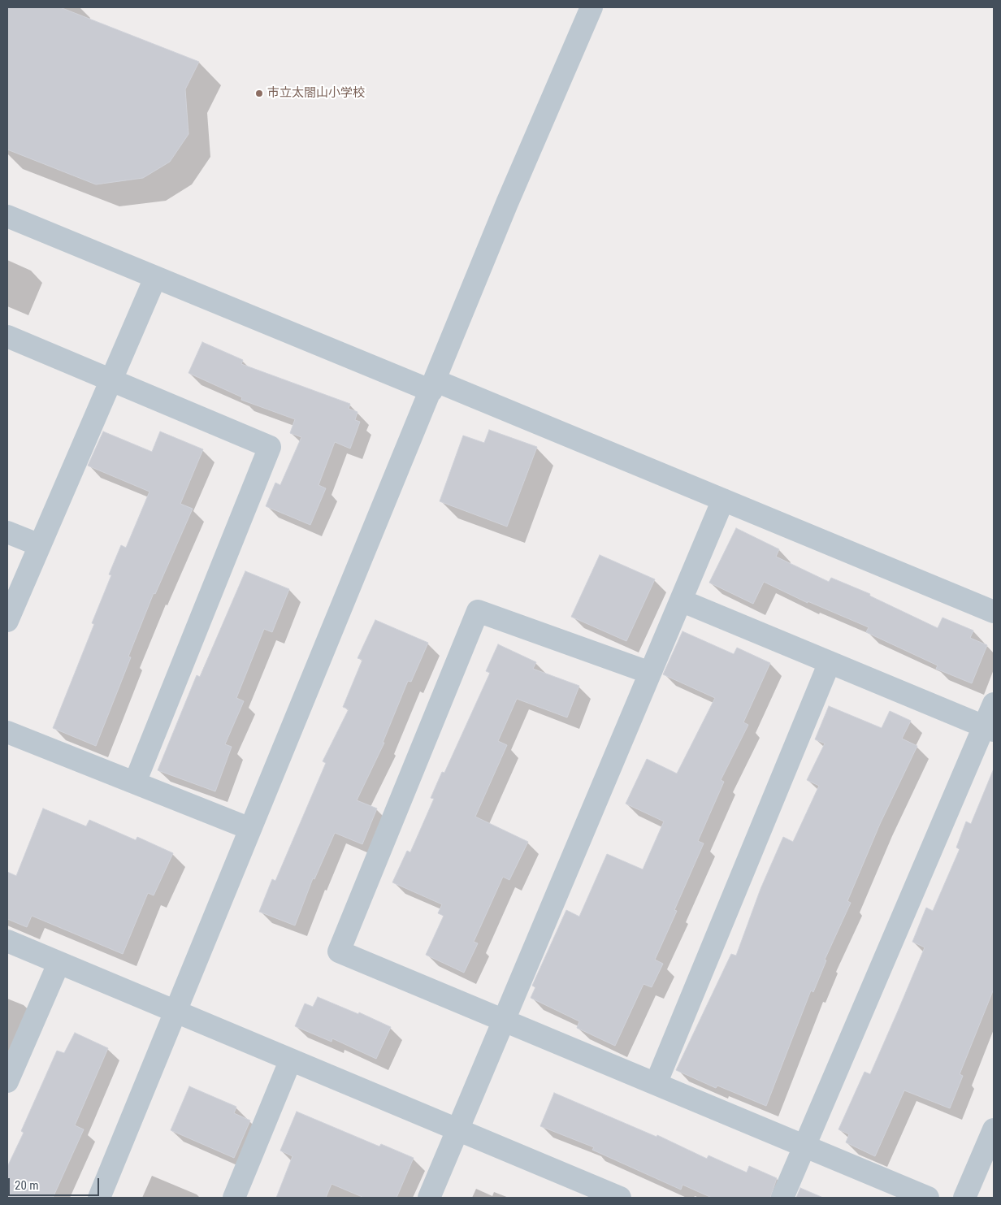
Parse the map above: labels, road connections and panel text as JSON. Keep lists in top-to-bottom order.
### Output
{
  "places": ["市立太閤山小学校"],
  "scale_bar": "20 m"
}
